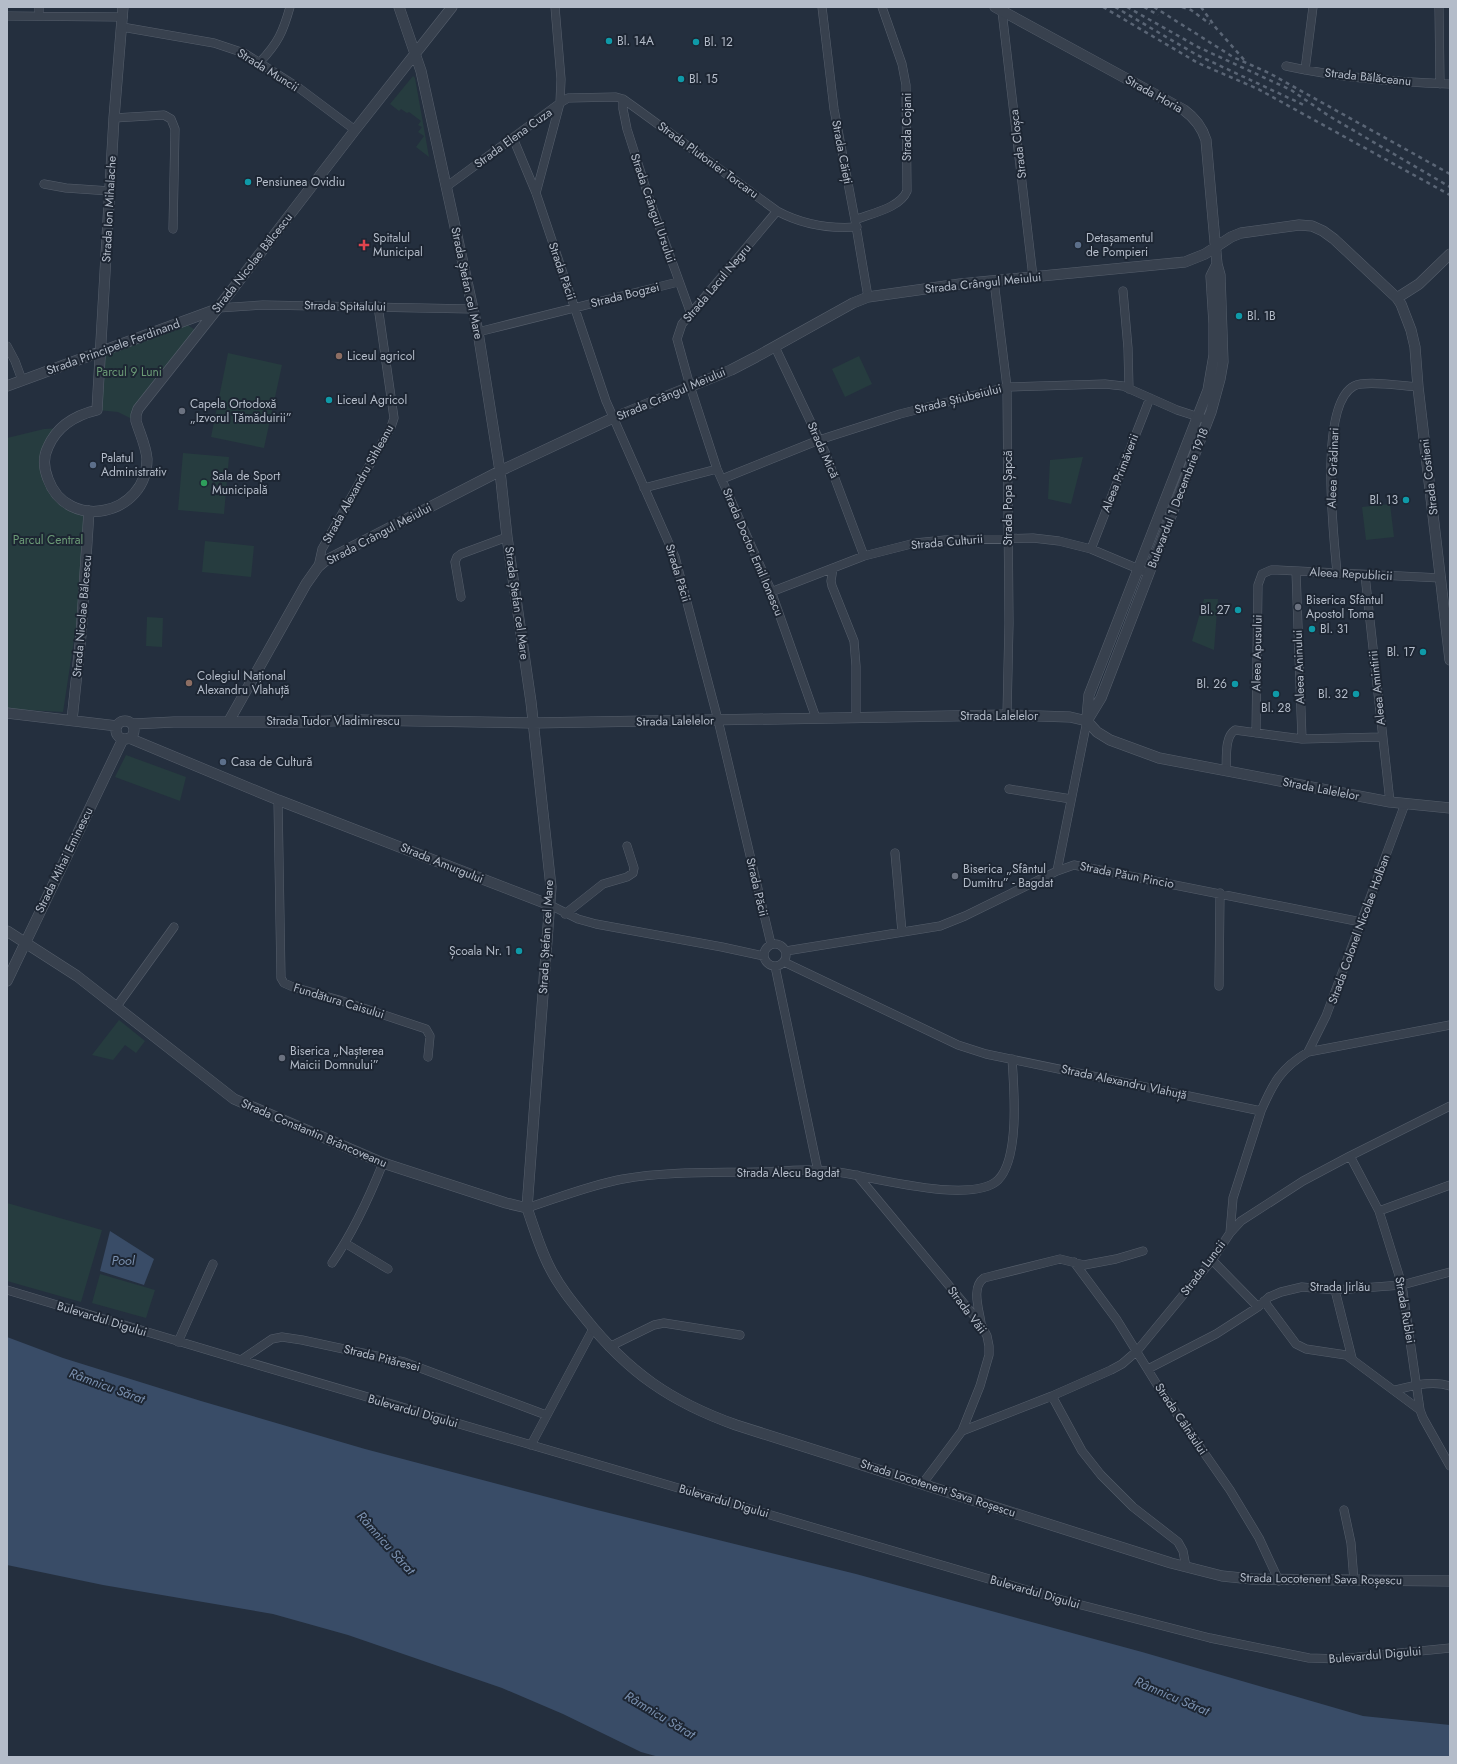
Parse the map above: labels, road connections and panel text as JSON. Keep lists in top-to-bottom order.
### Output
{
  "streets": {
    "street": [
      "Strada Muncii",
      "Strada Bălăceanu",
      "Strada Horia",
      "Strada Cojani",
      "Strada Elena Cuza",
      "Strada Cloșca",
      "Strada Căieți",
      "Strada Plutonier Torcaru",
      "Strada Crângul Ursului",
      "Strada Ion Mihalache",
      "Strada Nicolae Bălcescu",
      "Strada Păcii",
      "Strada Ștefan cel Mare",
      "Strada Lacul Negru",
      "Strada Crângul Meiului",
      "Strada Bogzei",
      "Strada Spitalului",
      "Strada Principele Ferdinand",
      "Strada Știubeiului",
      "Strada Mică",
      "Aleea Grădinari",
      "Aleea Primăverii",
      "Strada Costieni",
      "Strada Alexandru Sihleanu",
      "Strada Popa Șapcă",
      "Bulevardul 1 Decembrie 1918",
      "Strada Culturii",
      "Strada Doctor Emil Ionescu",
      "Aleea Republicii",
      "Aleea Apusului",
      "Aleea Aninului",
      "Aleea Amintirii",
      "Strada Lalelelor",
      "Strada Tudor Vladimirescu",
      "Strada Mihai Eminescu",
      "Strada Amurgului",
      "Strada Păun Pincio",
      "Strada Colonel Nicolae Holban",
      "Fundătura Caisului",
      "Strada Alexandru Vlahuță",
      "Strada Constantin Brâncoveanu",
      "Strada Alecu Bagdat",
      "Strada Luncii",
      "Strada Jirlău",
      "Strada Văii",
      "Strada Rublei",
      "Bulevardul Digului",
      "Strada Pităresei",
      "Strada Câlnăului",
      "Strada Locotenent Sava Roșescu"
    ]
  },
  "crossings": [
    ["Strada Muncii", "Strada Ion Mihalache"],
    ["Strada Muncii", "Strada Nicolae Bălcescu"],
    ["Strada Horia", "Strada Cloșca"],
    ["Strada Horia", "Strada Crângul Meiului"],
    ["Strada Horia", "Bulevardul 1 Decembrie 1918"],
    ["Strada Cojani", "Strada Căieți"],
    ["Strada Cojani", "Strada Plutonier Torcaru"],
    ["Strada Elena Cuza", "Strada Păcii"],
    ["Strada Elena Cuza", "Strada Ștefan cel Mare"],
    ["Strada Cloșca", "Strada Crângul Meiului"],
    ["Strada Căieți", "Strada Plutonier Torcaru"],
    ["Strada Căieți", "Strada Crângul Meiului"],
    ["Strada Plutonier Torcaru", "Strada Crângul Ursului"],
    ["Strada Plutonier Torcaru", "Strada Lacul Negru"],
    ["Strada Crângul Ursului", "Strada Lacul Negru"],
    ["Strada Crângul Ursului", "Strada Bogzei"],
    ["Strada Ion Mihalache", "Strada Nicolae Bălcescu"],
    ["Strada Ion Mihalache", "Strada Principele Ferdinand"],
    ["Strada Nicolae Bălcescu", "Strada Ștefan cel Mare"],
    ["Strada Nicolae Bălcescu", "Strada Spitalului"],
    ["Strada Nicolae Bălcescu", "Strada Principele Ferdinand"],
    ["Strada Nicolae Bălcescu", "Strada Tudor Vladimirescu"],
    ["Strada Păcii", "Strada Crângul Meiului"],
    ["Strada Păcii", "Strada Bogzei"],
    ["Strada Păcii", "Strada Lalelelor"],
    ["Strada Păcii", "Strada Amurgului"],
    ["Strada Păcii", "Strada Păun Pincio"],
    ["Strada Păcii", "Strada Alexandru Vlahuță"],
    ["Strada Ștefan cel Mare", "Strada Crângul Meiului"],
    ["Strada Ștefan cel Mare", "Strada Bogzei"],
    ["Strada Ștefan cel Mare", "Strada Spitalului"],
    ["Strada Ștefan cel Mare", "Strada Lalelelor"],
    ["Strada Ștefan cel Mare", "Strada Tudor Vladimirescu"],
    ["Strada Ștefan cel Mare", "Strada Amurgului"],
    ["Strada Ștefan cel Mare", "Strada Constantin Brâncoveanu"],
    ["Strada Ștefan cel Mare", "Strada Alecu Bagdat"],
    ["Strada Ștefan cel Mare", "Strada Locotenent Sava Roșescu"],
    ["Strada Lacul Negru", "Strada Crângul Meiului"],
    ["Strada Lacul Negru", "Strada Doctor Emil Ionescu"],
    ["Strada Crângul Meiului", "Strada Mică"],
    ["Strada Crângul Meiului", "Strada Costieni"],
    ["Strada Crângul Meiului", "Strada Alexandru Sihleanu"],
    ["Strada Crângul Meiului", "Strada Popa Șapcă"],
    ["Strada Crângul Meiului", "Bulevardul 1 Decembrie 1918"],
    ["Strada Crângul Meiului", "Strada Doctor Emil Ionescu"],
    ["Strada Crângul Meiului", "Strada Tudor Vladimirescu"],
    ["Strada Spitalului", "Strada Principele Ferdinand"],
    ["Strada Spitalului", "Strada Alexandru Sihleanu"],
    ["Strada Știubeiului", "Strada Mică"],
    ["Strada Știubeiului", "Aleea Primăverii"],
    ["Strada Știubeiului", "Strada Popa Șapcă"],
    ["Strada Știubeiului", "Bulevardul 1 Decembrie 1918"],
    ["Strada Știubeiului", "Strada Doctor Emil Ionescu"],
    ["Strada Mică", "Strada Culturii"],
    ["Aleea Grădinari", "Strada Costieni"],
    ["Aleea Grădinari", "Aleea Republicii"],
    ["Aleea Primăverii", "Strada Culturii"],
    ["Strada Costieni", "Aleea Republicii"],
    ["Strada Popa Șapcă", "Strada Culturii"],
    ["Strada Popa Șapcă", "Strada Lalelelor"],
    ["Bulevardul 1 Decembrie 1918", "Strada Culturii"],
    ["Bulevardul 1 Decembrie 1918", "Strada Lalelelor"],
    ["Bulevardul 1 Decembrie 1918", "Strada Păun Pincio"],
    ["Strada Culturii", "Strada Doctor Emil Ionescu"],
    ["Strada Doctor Emil Ionescu", "Strada Lalelelor"],
    ["Aleea Republicii", "Aleea Apusului"],
    ["Aleea Republicii", "Aleea Aninului"],
    ["Aleea Republicii", "Aleea Amintirii"],
    ["Aleea Amintirii", "Strada Lalelelor"],
    ["Strada Lalelelor", "Strada Tudor Vladimirescu"],
    ["Strada Lalelelor", "Strada Colonel Nicolae Holban"],
    ["Strada Tudor Vladimirescu", "Strada Mihai Eminescu"],
    ["Strada Tudor Vladimirescu", "Strada Amurgului"],
    ["Strada Mihai Eminescu", "Strada Amurgului"],
    ["Strada Mihai Eminescu", "Strada Constantin Brâncoveanu"],
    ["Strada Amurgului", "Strada Păun Pincio"],
    ["Strada Amurgului", "Fundătura Caisului"],
    ["Strada Amurgului", "Strada Alexandru Vlahuță"],
    ["Strada Păun Pincio", "Strada Colonel Nicolae Holban"],
    ["Strada Păun Pincio", "Strada Alexandru Vlahuță"],
    ["Strada Alexandru Vlahuță", "Strada Alecu Bagdat"],
    ["Strada Constantin Brâncoveanu", "Strada Alecu Bagdat"],
    ["Strada Constantin Brâncoveanu", "Strada Locotenent Sava Roșescu"],
    ["Strada Alecu Bagdat", "Strada Văii"],
    ["Strada Alecu Bagdat", "Strada Locotenent Sava Roșescu"],
    ["Strada Luncii", "Strada Văii"],
    ["Strada Luncii", "Strada Rublei"],
    ["Strada Luncii", "Strada Câlnăului"],
    ["Strada Jirlău", "Strada Rublei"],
    ["Strada Jirlău", "Strada Câlnăului"],
    ["Strada Văii", "Strada Locotenent Sava Roșescu"],
    ["Bulevardul Digului", "Strada Pităresei"],
    ["Strada Câlnăului", "Strada Locotenent Sava Roșescu"]
  ],
  "water": ["Pool", "Râmnicu Sărat"],
  "parks": ["Parcul 9 Luni", "Parcul Central"],
  "places": {
    "other": [
      "Bl. 14A",
      "Bl. 12",
      "Bl. 15",
      "Pensiunea Ovidiu",
      "Detașamentul de Pompieri",
      "Bl. 1B",
      "Liceul agricol",
      "Liceul Agricol",
      "Capela Ortodoxă „Izvorul Tămăduirii”",
      "Palatul Administrativ",
      "Sala de Sport Municipală",
      "Bl. 13",
      "Biserica Sfântul Apostol Toma",
      "Bl. 27",
      "Bl. 31",
      "Bl. 17",
      "Colegiul Național Alexandru Vlahuță",
      "Bl. 26",
      "Bl. 28",
      "Bl. 32",
      "Casa de Cultură",
      "Biserica „Sfântul Dumitru” - Bagdat",
      "Școala Nr. 1",
      "Biserica „Nașterea Maicii Domnului”"
    ],
    "health": ["Spitalul Municipal"]
  }
}
